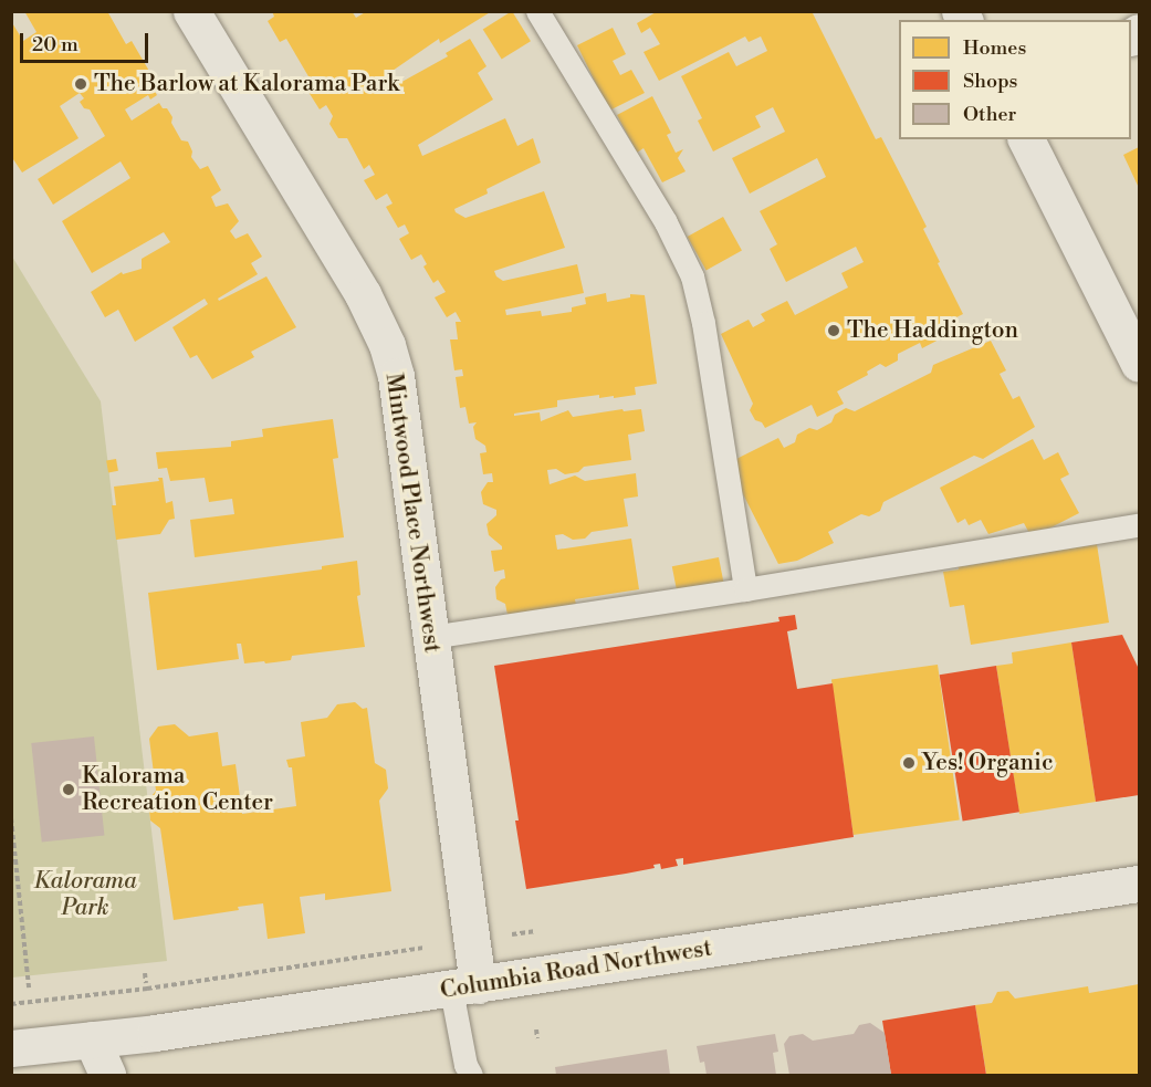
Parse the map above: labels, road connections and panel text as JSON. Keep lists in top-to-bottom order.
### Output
{
  "streets": {
    "street": ["Mintwood Place Northwest", "Columbia Road Northwest"]
  },
  "crossings": [
    ["Mintwood Place Northwest", "Columbia Road Northwest"]
  ],
  "parks": ["Kalorama Park"],
  "places": [
    "The Barlow at Kalorama Park",
    "The Haddington",
    "Yes! Organic",
    "Kalorama Recreation Center"
  ],
  "legend": ["Homes", "Shops", "Other"],
  "scale_bar": "20 m"
}
